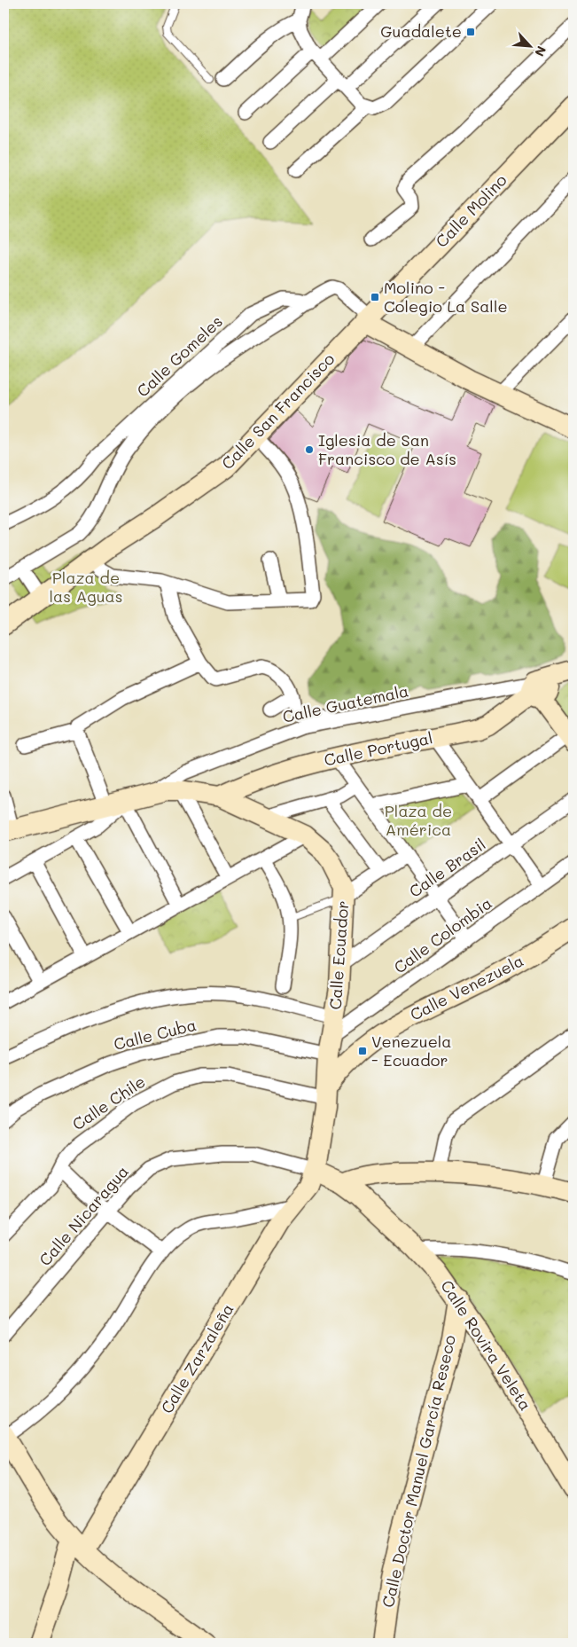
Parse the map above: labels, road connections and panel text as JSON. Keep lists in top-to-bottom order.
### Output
{
  "streets": {
    "street": [
      "Calle Molino",
      "Calle Gomeles",
      "Calle San Francisco",
      "Calle Guatemala",
      "Calle Portugal",
      "Calle Brasil",
      "Calle Colombia",
      "Calle Ecuador",
      "Calle Venezuela",
      "Calle Cuba",
      "Calle Chile",
      "Calle Nicaragua",
      "Calle Rovira Veleta",
      "Calle Zarzaleña",
      "Calle Doctor Manuel García Reseco"
    ]
  },
  "crossings": [
    ["Calle Molino", "Calle Gomeles"],
    ["Calle Molino", "Calle San Francisco"],
    ["Calle Gomeles", "Calle San Francisco"],
    ["Calle Guatemala", "Calle Portugal"],
    ["Calle Guatemala", "Calle Ecuador"],
    ["Calle Portugal", "Calle Ecuador"],
    ["Calle Brasil", "Calle Ecuador"],
    ["Calle Colombia", "Calle Ecuador"],
    ["Calle Ecuador", "Calle Venezuela"],
    ["Calle Ecuador", "Calle Cuba"],
    ["Calle Ecuador", "Calle Chile"],
    ["Calle Ecuador", "Calle Nicaragua"],
    ["Calle Ecuador", "Calle Rovira Veleta"],
    ["Calle Ecuador", "Calle Zarzaleña"],
    ["Calle Venezuela", "Calle Chile"],
    ["Calle Nicaragua", "Calle Rovira Veleta"],
    ["Calle Nicaragua", "Calle Zarzaleña"],
    ["Calle Rovira Veleta", "Calle Zarzaleña"],
    ["Calle Rovira Veleta", "Calle Doctor Manuel García Reseco"]
  ],
  "parks": ["Plaza de las Aguas", "Plaza de América"],
  "places": {
    "transit": ["Guadalete", "Molino - Colegio La Salle", "Venezuela - Ecuador"],
    "other": ["Iglesia de San Francisco de Asís"]
  },
  "north": "bottom right"
}
